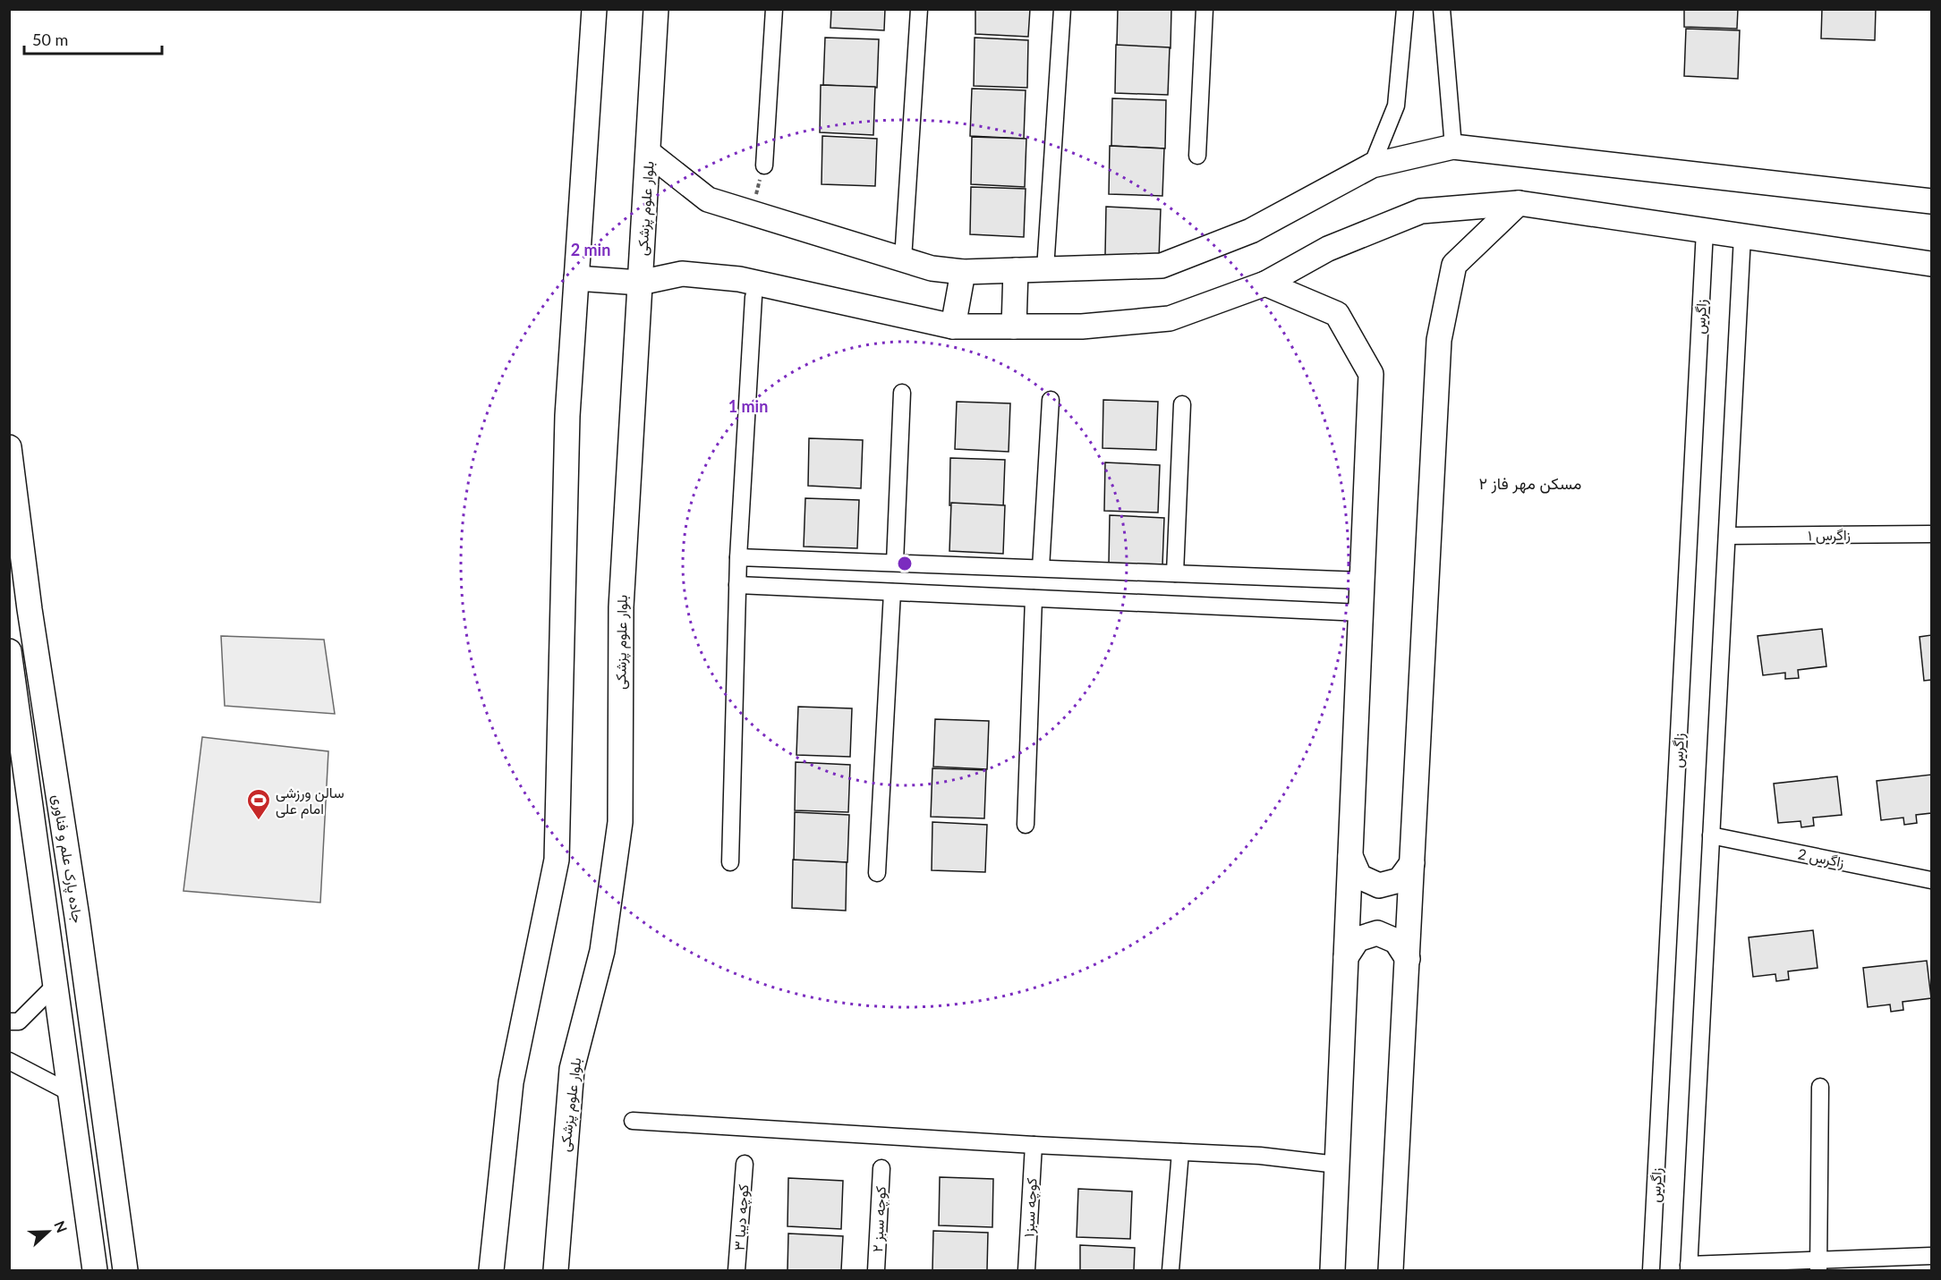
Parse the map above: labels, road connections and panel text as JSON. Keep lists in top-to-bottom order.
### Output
{
  "streets": {
    "street": [
      "بلوار علوم پزشکی",
      "زاگرس",
      "زاگرس ۱",
      "زاگرس 2",
      "جاده پارک علم و فناوری",
      "کوچه سبز۱",
      "کوچه دیبا ۳",
      "کوچه سبز ۲"
    ]
  },
  "districts": ["مسکن مهر فاز ۲"],
  "places": {
    "sports": ["سالن ورزشی امام علی"]
  },
  "scale_bar": "50 m",
  "north": "right",
  "rings": ["2 min", "1 min"]
}
